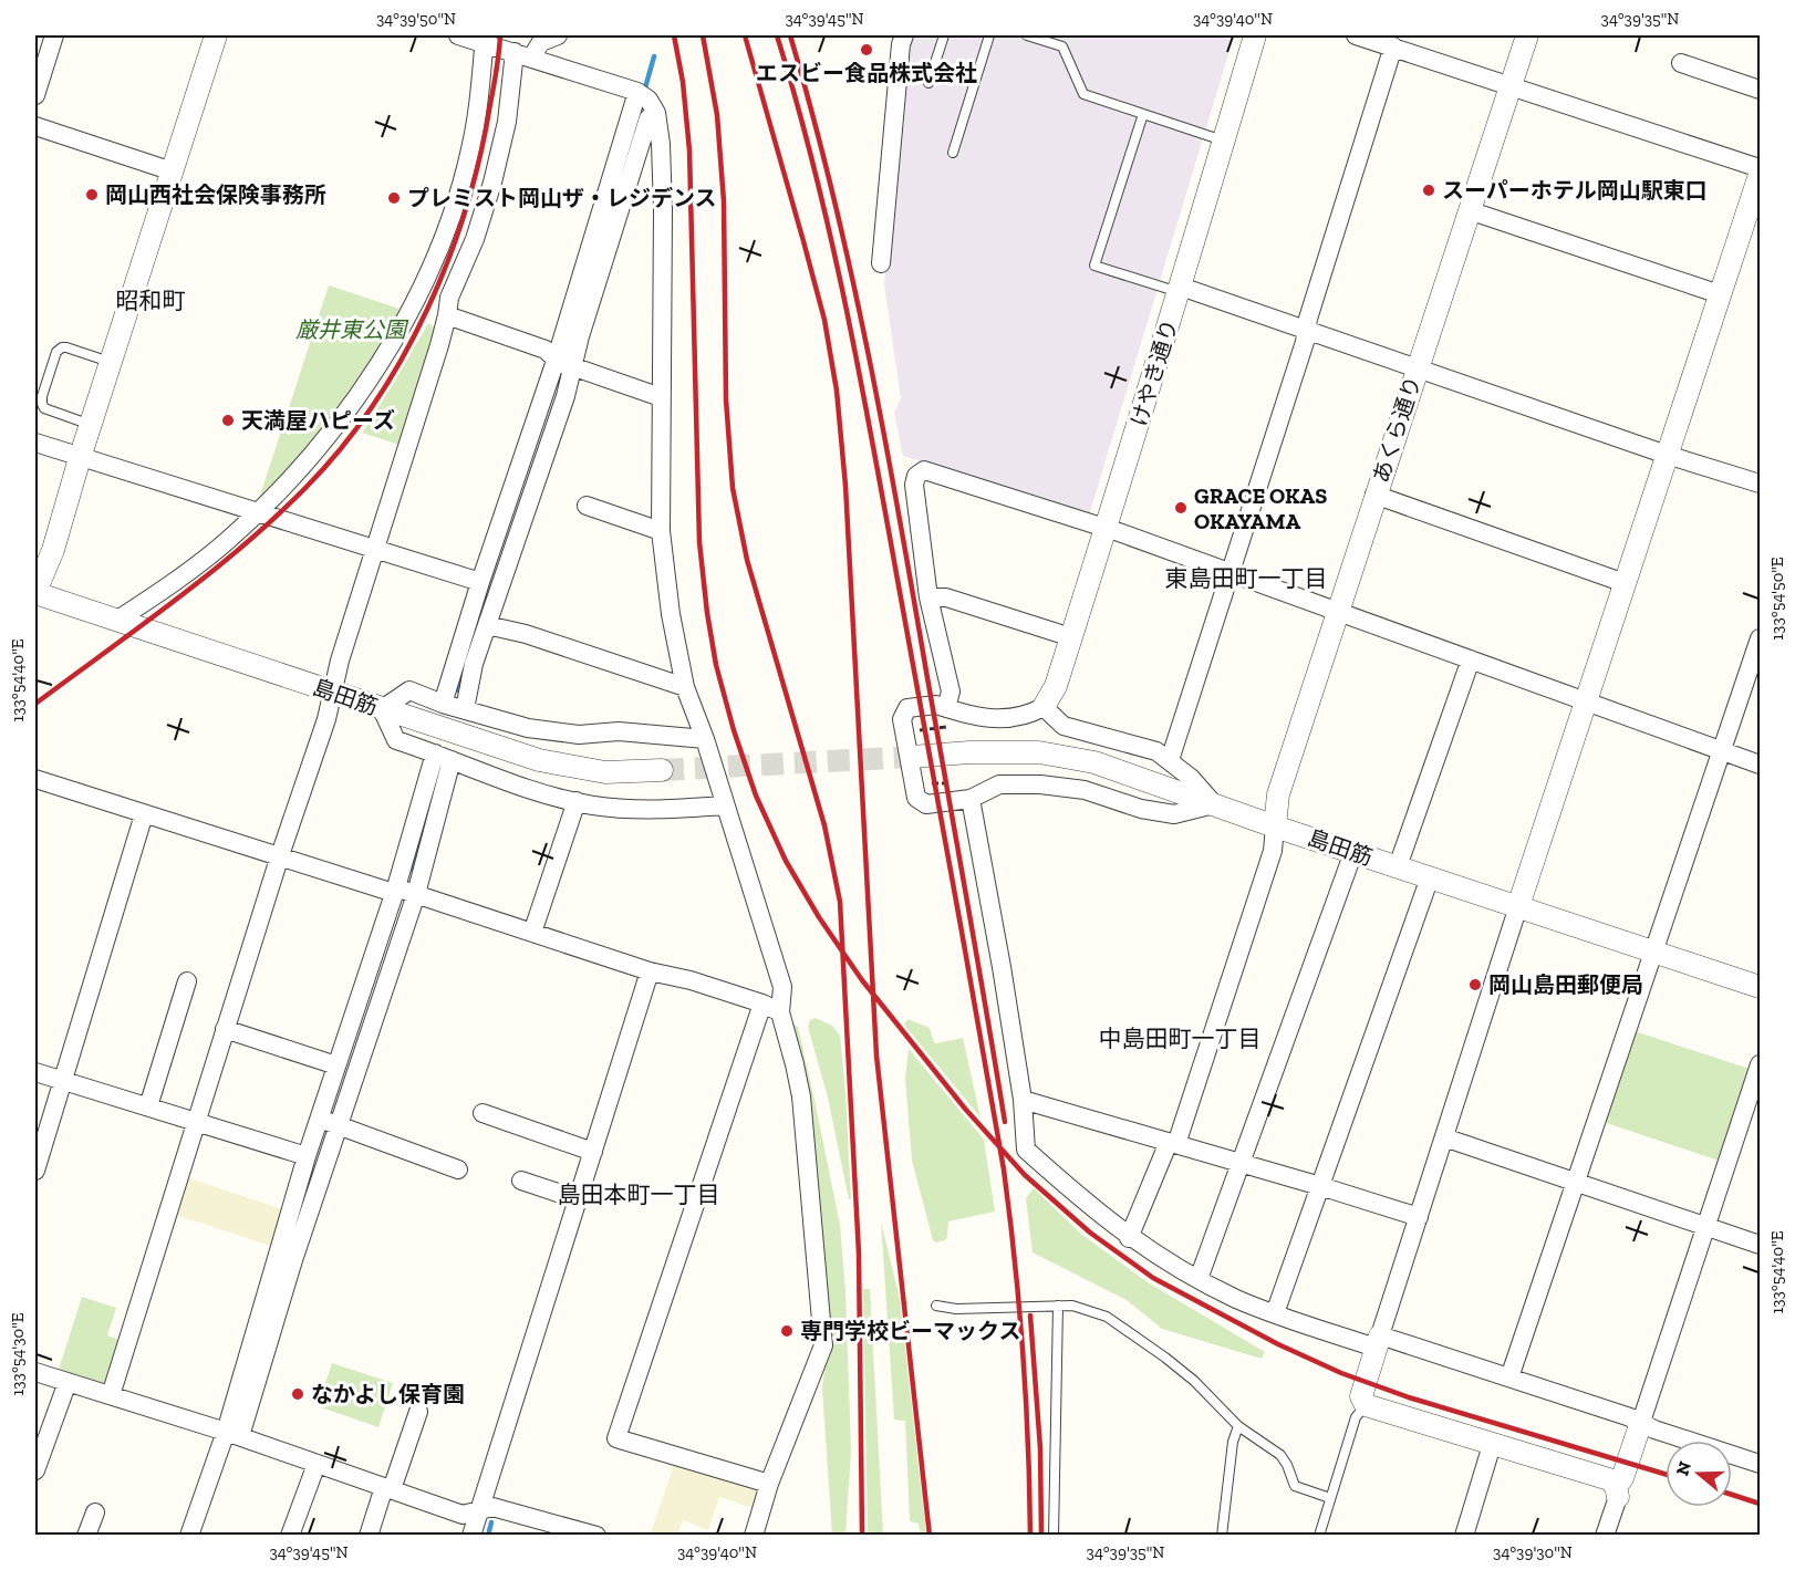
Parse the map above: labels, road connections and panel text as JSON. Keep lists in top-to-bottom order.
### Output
{
  "streets": {
    "street": ["けやき通り", "あくら通り", "島田筋"]
  },
  "crossings": [
    ["あくら通り", "島田筋"]
  ],
  "districts": [
    "昭和町",
    "東島田町一丁目",
    "中島田町一丁目",
    "島田本町一丁目"
  ],
  "parks": ["厳井東公園"],
  "places": [
    "エスビー食品株式会社",
    "スーパーホテル岡山駅東口",
    "岡山西社会保険事務所",
    "プレミスト岡山ザ・レジデンス",
    "天満屋ハピーズ",
    "GRACE OKAS OKAYAMA",
    "岡山島田郵便局",
    "専門学校ビーマックス",
    "なかよし保育園"
  ],
  "north": "left",
  "coordinates": [
    "34°39'50\"N",
    "34°39'45\"N",
    "34°39'40\"N",
    "34°39'35\"N",
    "133°54'50\"E",
    "133°54'40\"E",
    "133°54'30\"E",
    "34°39'30\"N"
  ]
}
